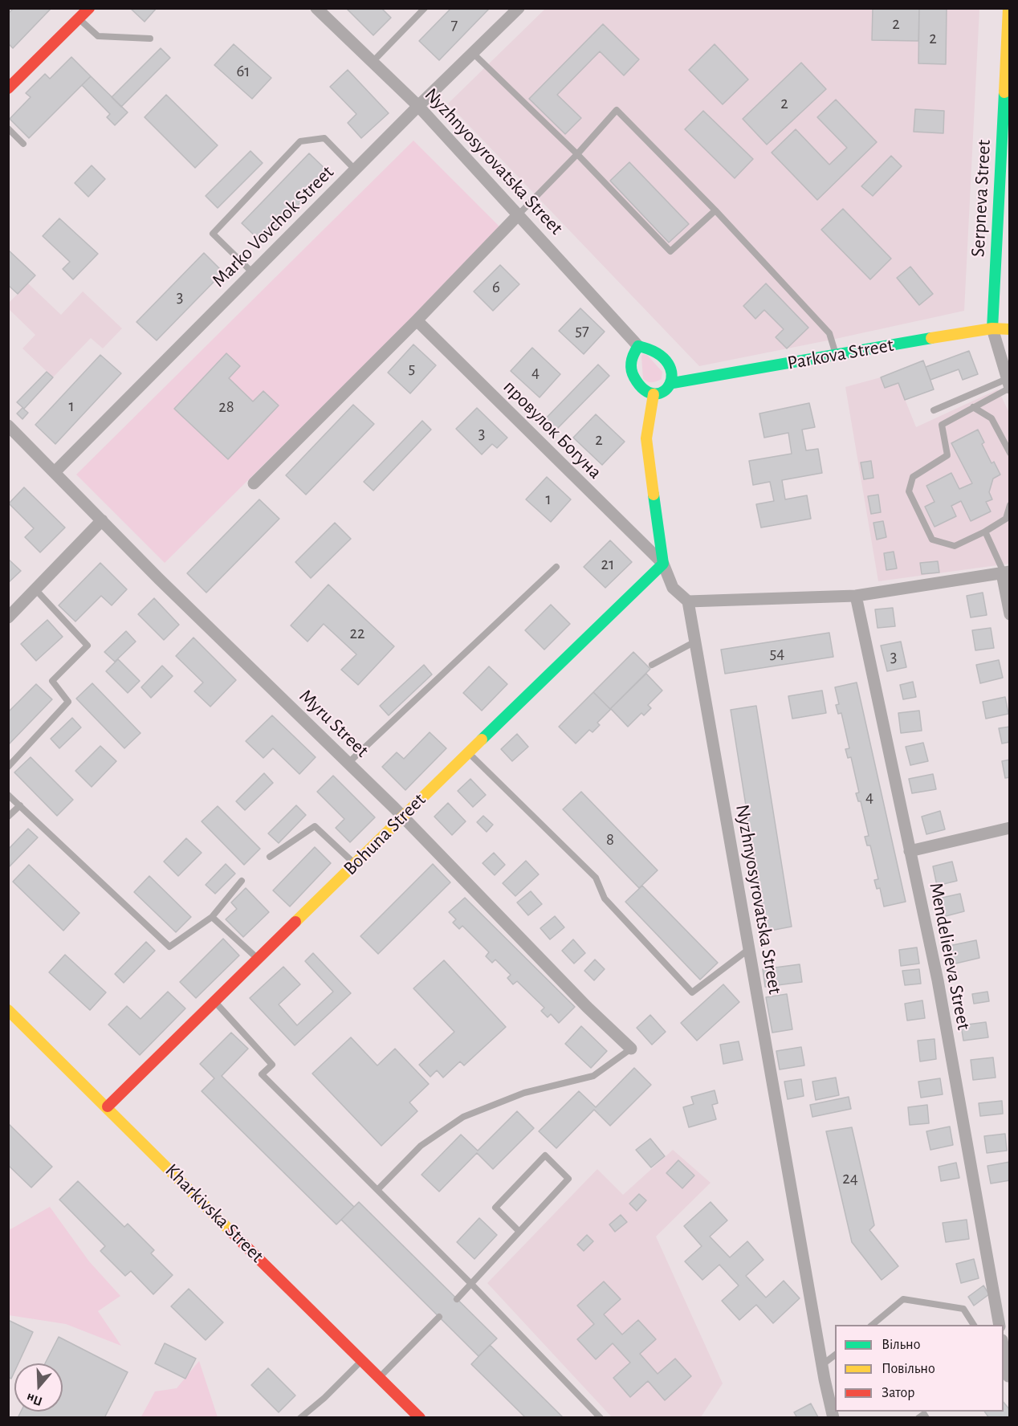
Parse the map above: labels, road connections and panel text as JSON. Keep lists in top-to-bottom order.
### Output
{
  "streets": {
    "main road": [
      "Nyzhnyosyrovatska Street",
      "Serpneva Street",
      "Parkova Street",
      "Bohuna Street",
      "Kharkivska Street"
    ],
    "street": [
      "Marko Vovchok Street",
      "провулок Богуна",
      "Myru Street",
      "Mendelieieva Street"
    ]
  },
  "crossings": [
    ["Nyzhnyosyrovatska Street", "Marko Vovchok Street"],
    ["Nyzhnyosyrovatska Street", "Parkova Street"],
    ["Serpneva Street", "Parkova Street"],
    ["Marko Vovchok Street", "Myru Street"],
    ["провулок Богуна", "Bohuna Street"],
    ["Myru Street", "Bohuna Street"],
    ["Bohuna Street", "Kharkivska Street"]
  ],
  "house_numbers": [
    "2",
    "7",
    "2",
    "61",
    "2",
    "6",
    "3",
    "57",
    "5",
    "4",
    "1",
    "28",
    "3",
    "2",
    "1",
    "21",
    "22",
    "54",
    "3",
    "4",
    "8",
    "24"
  ],
  "legend": ["Вільно", "Повільно", "Затор"],
  "north": "bottom"
}
